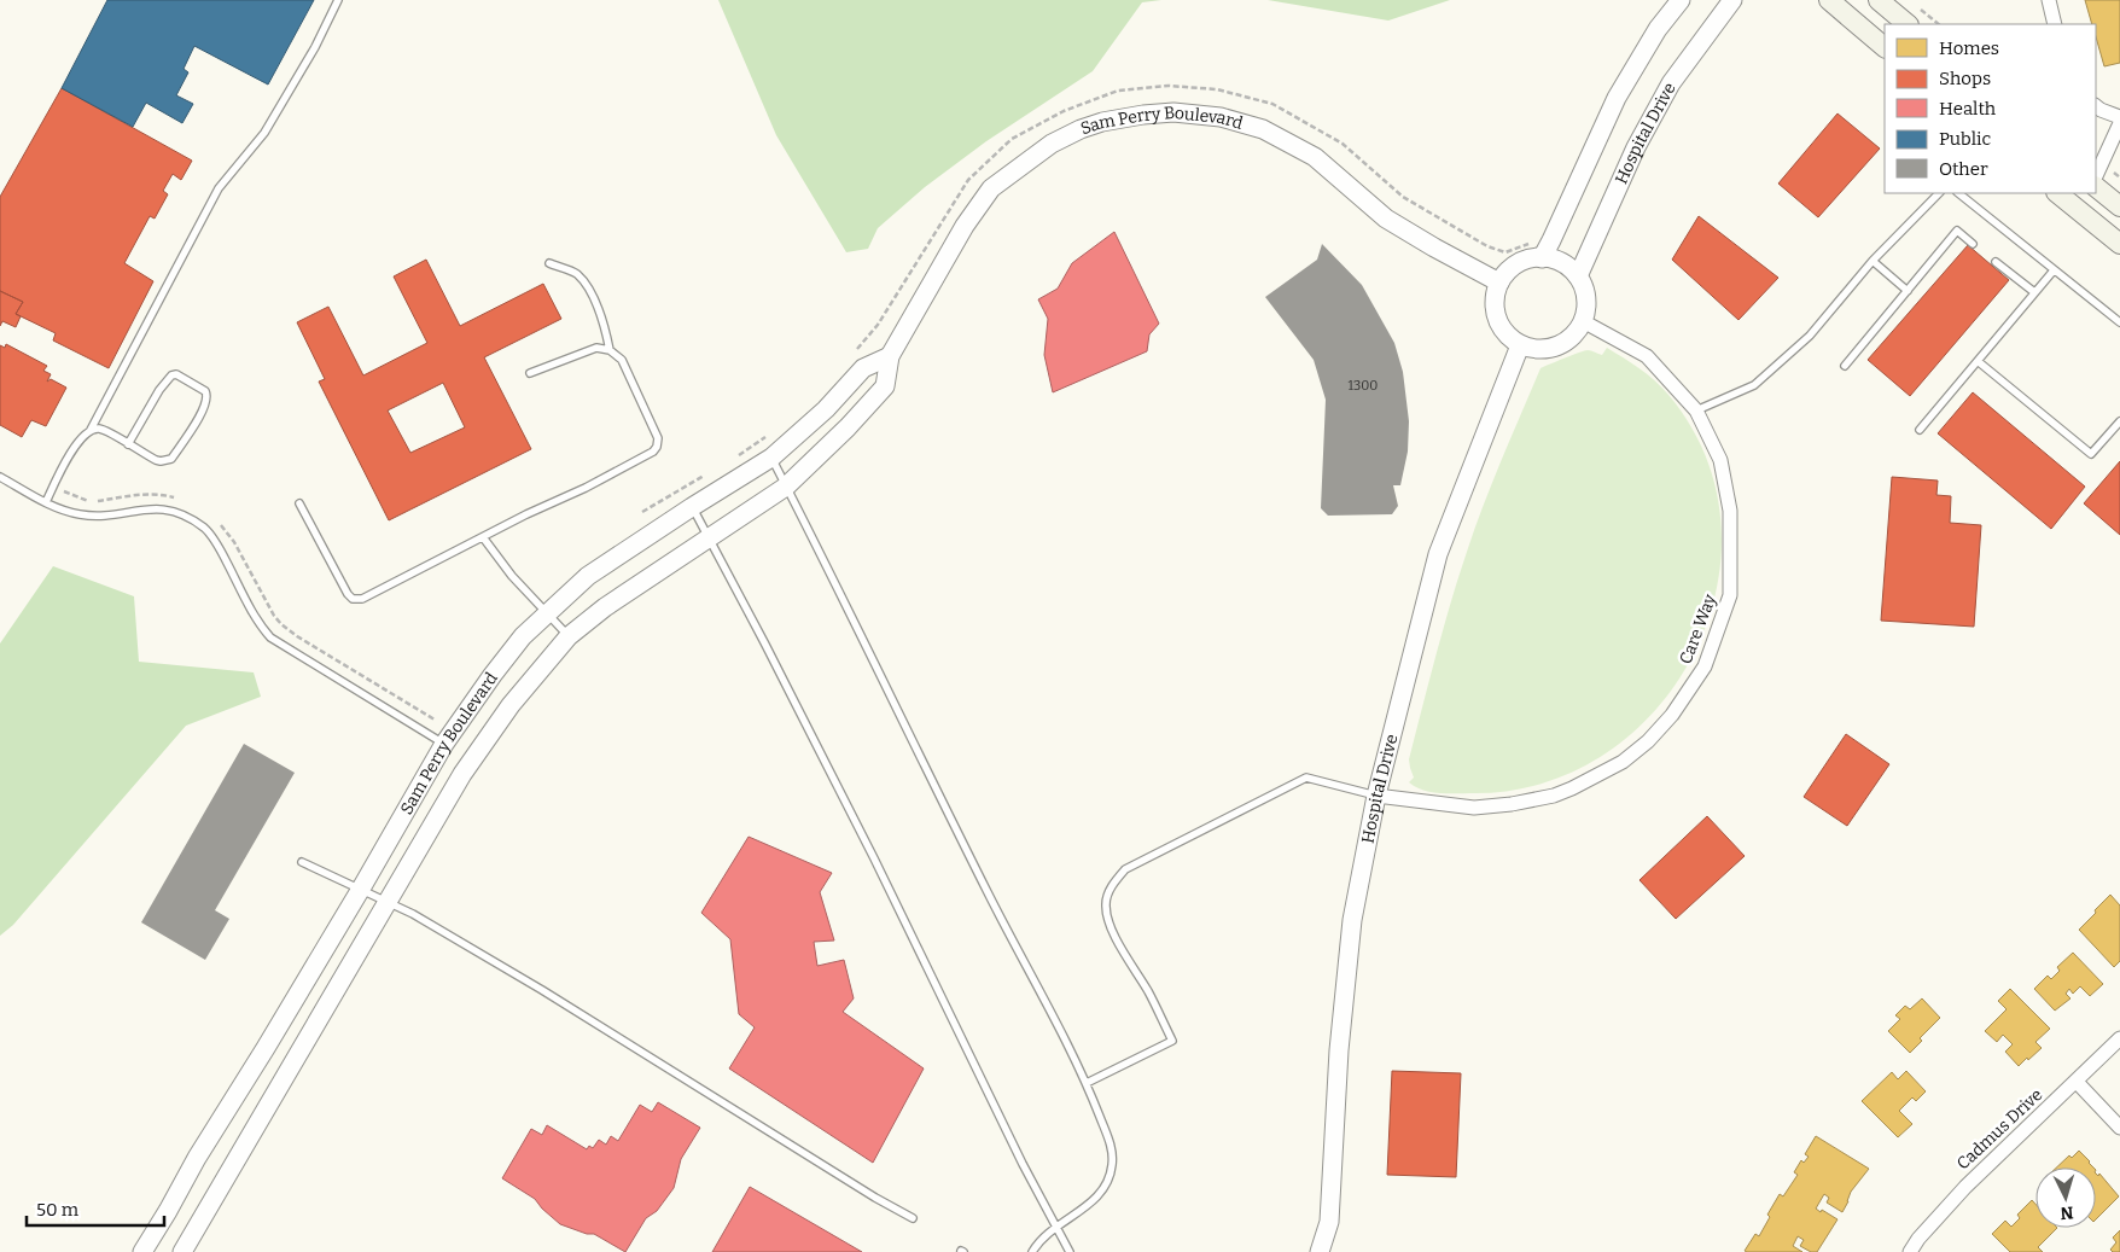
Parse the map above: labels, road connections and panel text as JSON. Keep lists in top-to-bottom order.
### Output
{
  "streets": {
    "street": [
      "Sam Perry Boulevard",
      "Hospital Drive",
      "Care Way",
      "Cadmus Drive"
    ]
  },
  "crossings": [
    ["Sam Perry Boulevard", "Hospital Drive"],
    ["Sam Perry Boulevard", "Care Way"],
    ["Hospital Drive", "Care Way"]
  ],
  "house_numbers": ["1300"],
  "legend": [
    "Homes",
    "Shops",
    "Health",
    "Public",
    "Other"
  ],
  "scale_bar": "50 m",
  "north": "bottom"
}
